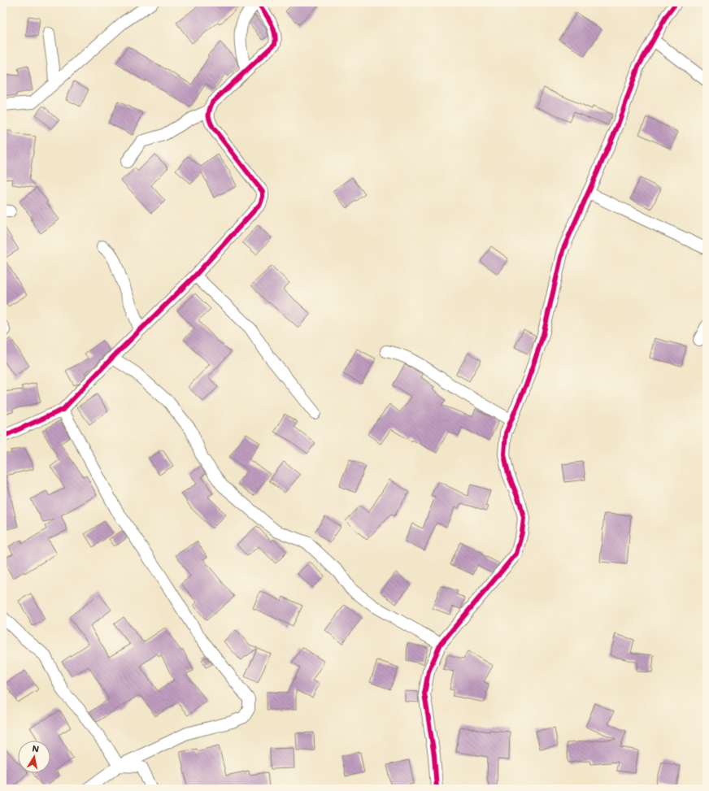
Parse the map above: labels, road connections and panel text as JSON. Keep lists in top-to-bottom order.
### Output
{
  "north": "top"
}
